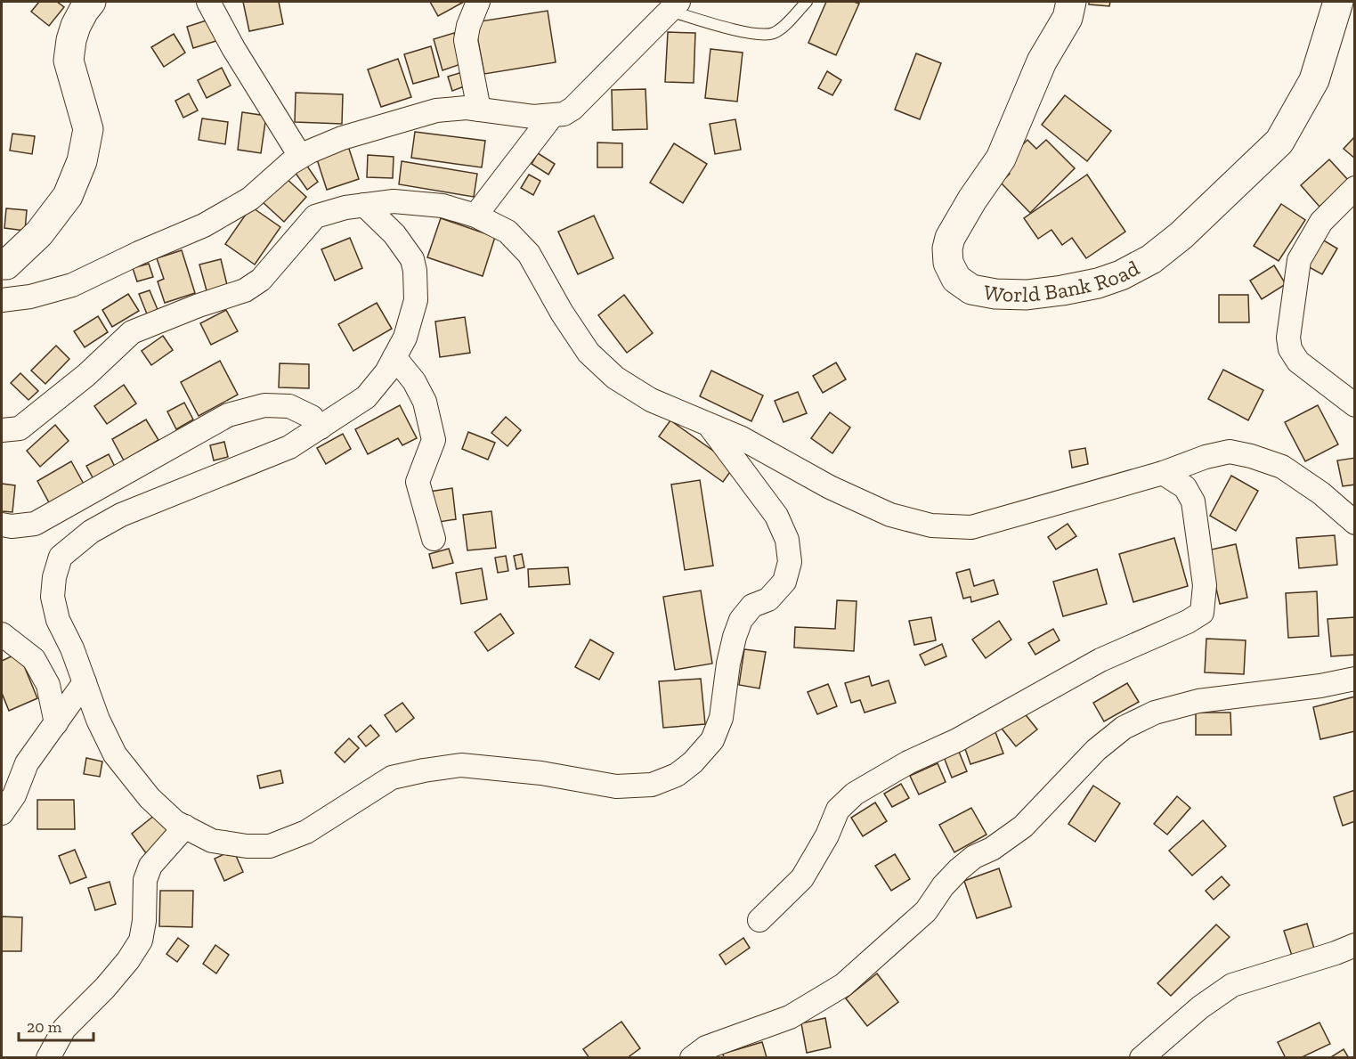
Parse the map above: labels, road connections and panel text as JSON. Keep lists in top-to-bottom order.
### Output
{
  "streets": {
    "main road": ["World Bank Road"]
  },
  "scale_bar": "20 m"
}
